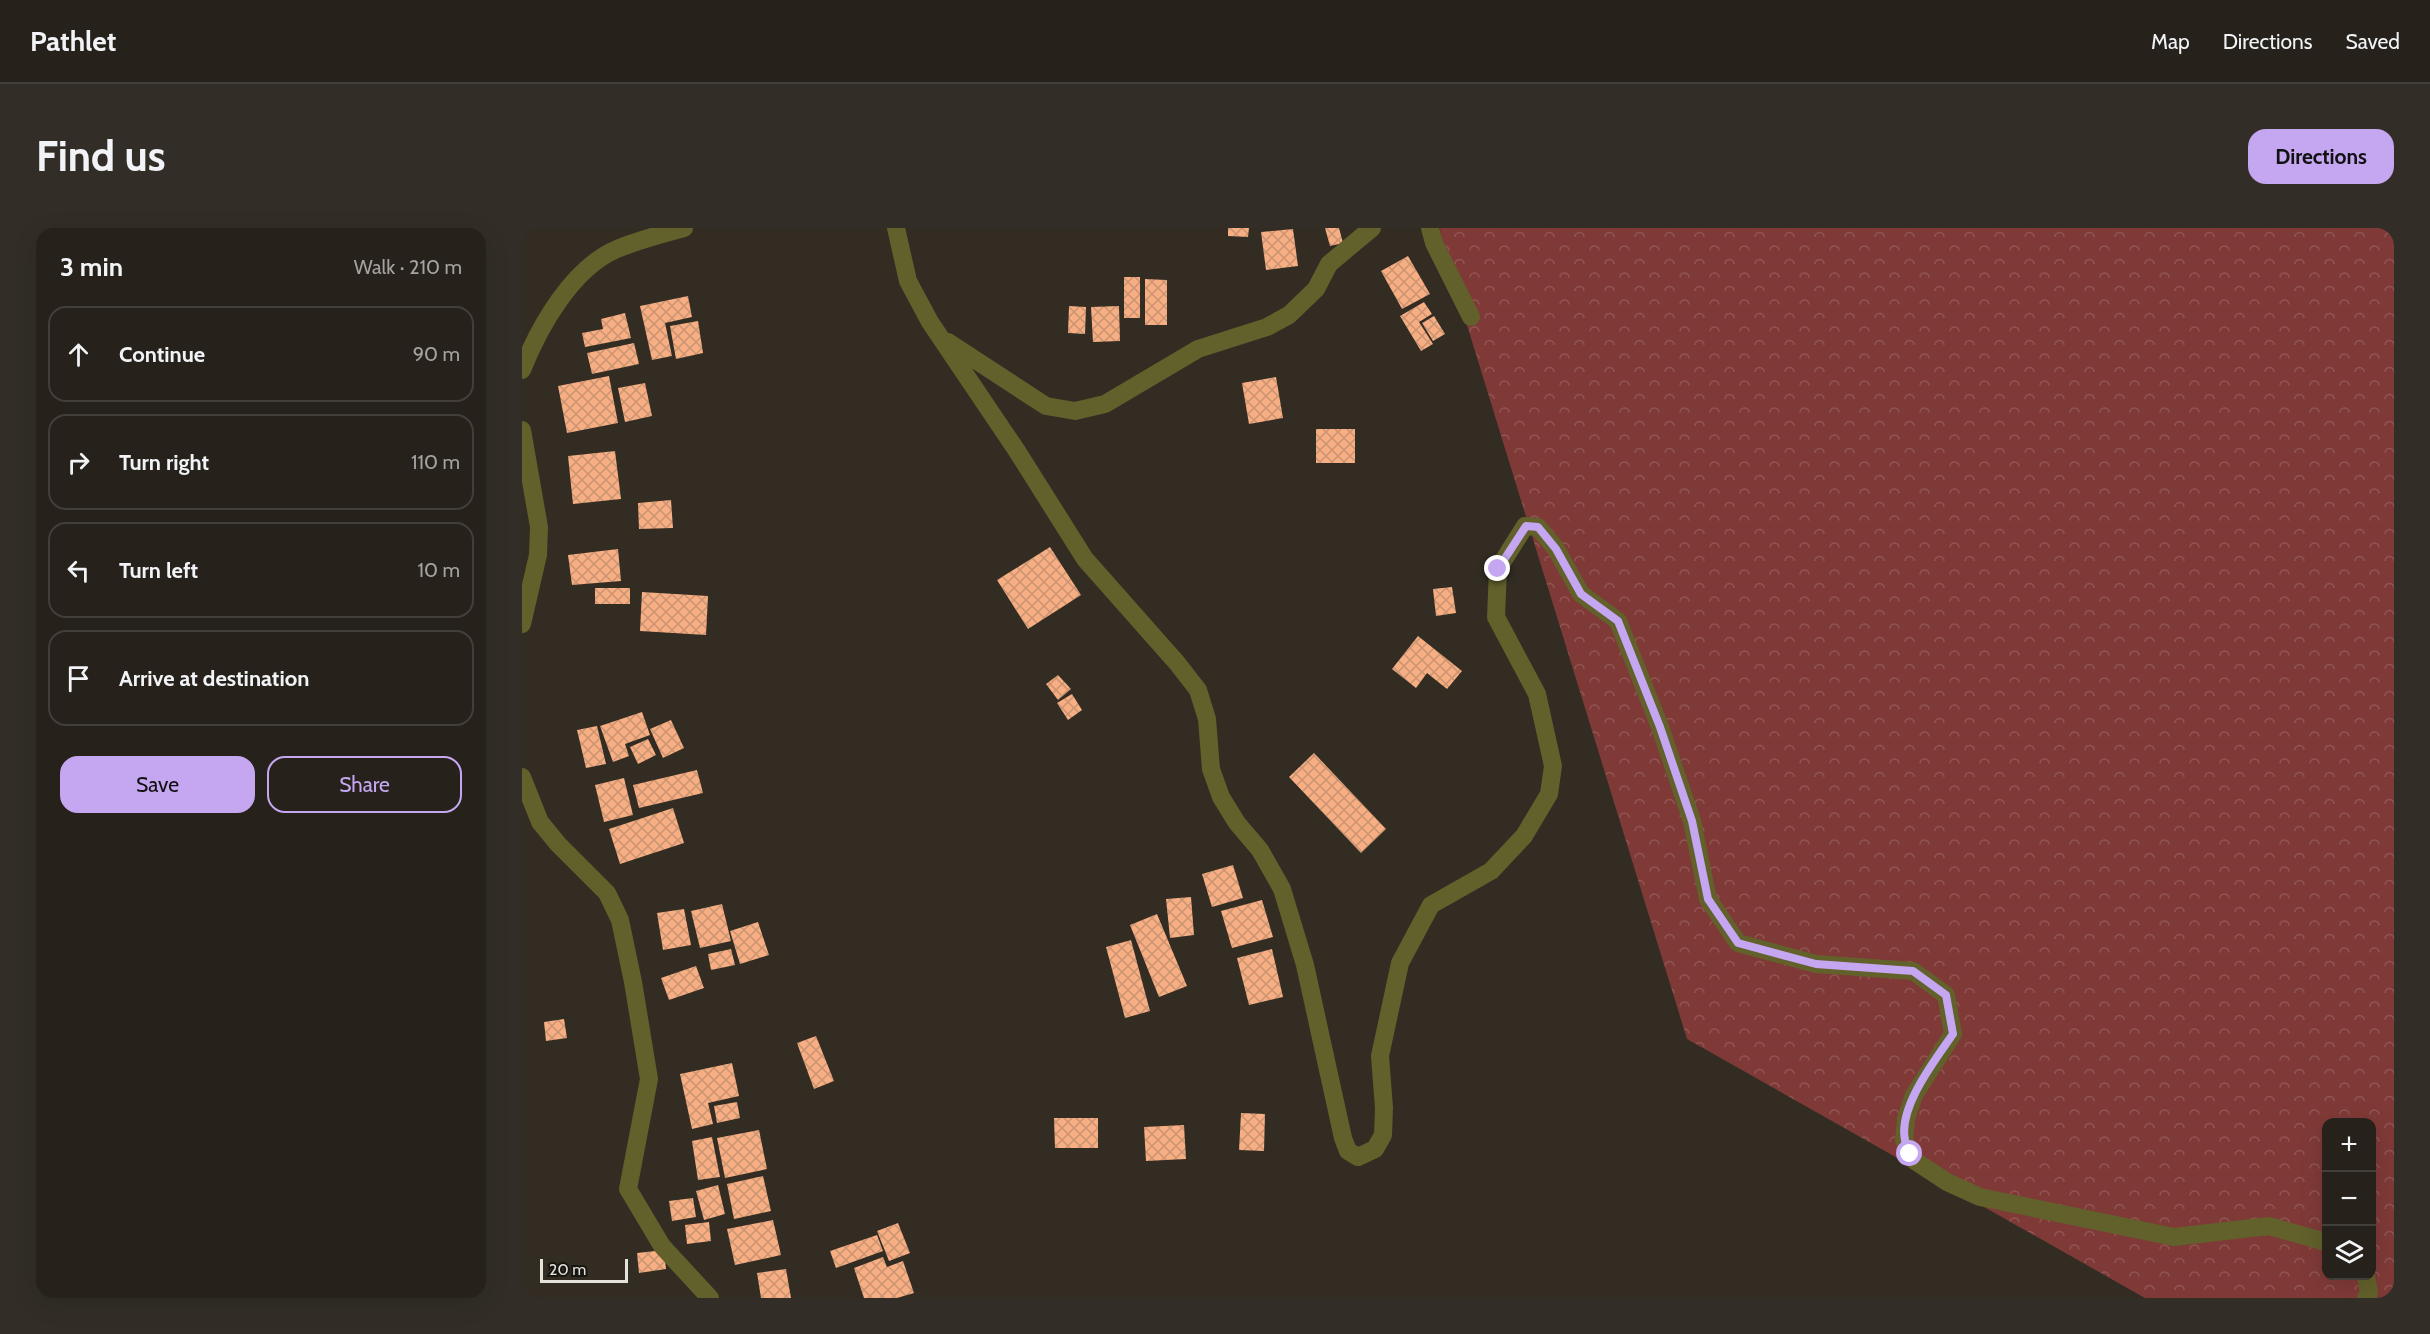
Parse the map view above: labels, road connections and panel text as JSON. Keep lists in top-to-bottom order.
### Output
{
  "scale_bar": "20 m",
  "page": {
    "header": "Pathlet",
    "nav": ["Map", "Directions", "Saved"],
    "buttons": [
      "Directions",
      ["Save", "Share"]
    ],
    "title": "Find us",
    "heading": ["3 min", "Walk · 210 m"],
    "list": [
      ["Continue", "90 m"],
      ["Turn right", "110 m"],
      ["Turn left", "10 m"],
      "Arrive at destination"
    ],
    "map_buttons": ["+", "−"],
    "scale": "20 m"
  }
}
